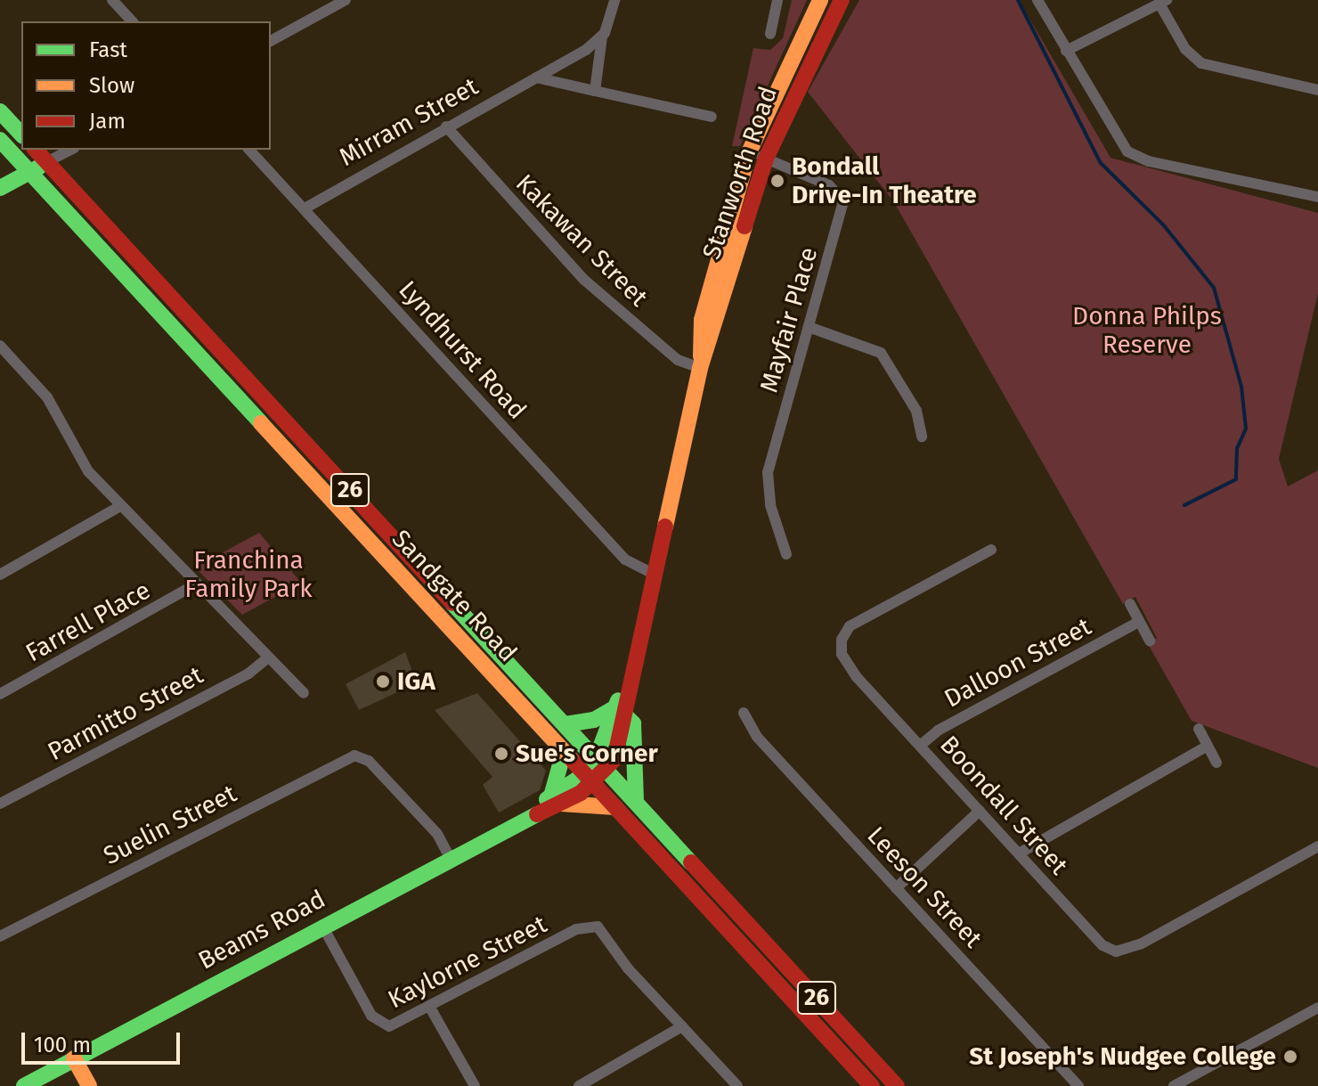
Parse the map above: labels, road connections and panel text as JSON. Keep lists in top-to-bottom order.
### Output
{
  "streets": {
    "main road": [
      "Stanworth Road",
      "26",
      "Sandgate Road",
      "Beams Road"
    ],
    "street": [
      "Mirram Street",
      "Kakawan Street",
      "Mayfair Place",
      "Lyndhurst Road",
      "Farrell Place",
      "Dalloon Street",
      "Parmitto Street",
      "Boondall Street",
      "Suelin Street",
      "Leeson Street",
      "Kaylorne Street"
    ]
  },
  "crossings": [
    ["Mirram Street", "Kakawan Street"],
    ["Mirram Street", "Lyndhurst Road"],
    ["Stanworth Road", "Kakawan Street"],
    ["Stanworth Road", "Mayfair Place"],
    ["Stanworth Road", "Lyndhurst Road"],
    ["Stanworth Road", "Sandgate Road"],
    ["Stanworth Road", "Beams Road"],
    ["Sandgate Road", "Beams Road"],
    ["Dalloon Street", "Boondall Street"],
    ["Suelin Street", "Beams Road"],
    ["Beams Road", "Kaylorne Street"]
  ],
  "parks": ["Donna Philps Reserve", "Franchina Family Park"],
  "places": [
    "Bondall Drive-In Theatre",
    "IGA",
    "Sue's Corner",
    "St Joseph's Nudgee College"
  ],
  "legend": ["Fast", "Slow", "Jam"],
  "scale_bar": "100 m"
}
